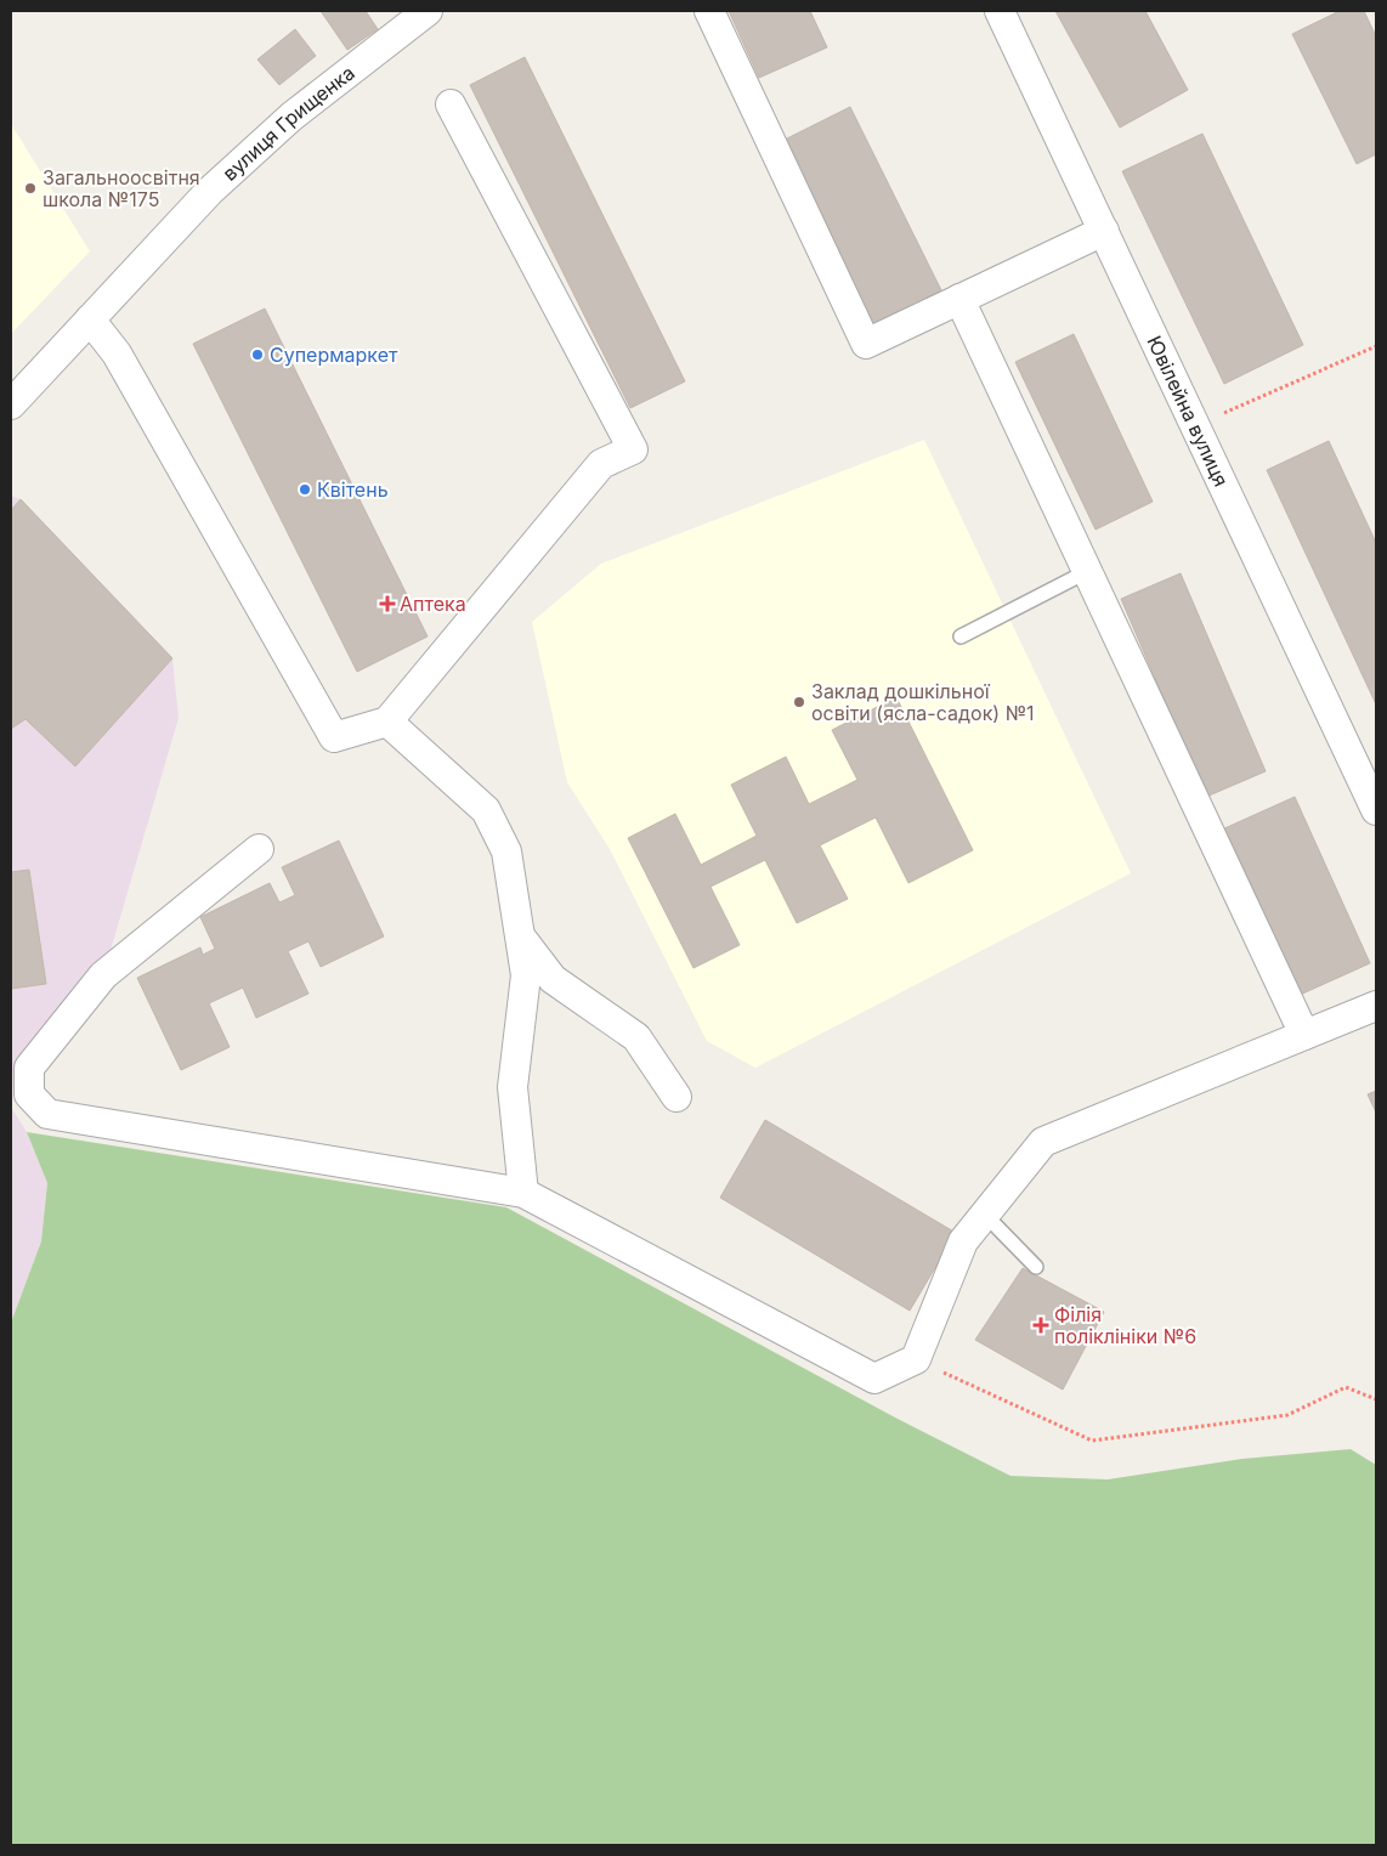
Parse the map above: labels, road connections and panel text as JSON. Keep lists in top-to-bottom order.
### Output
{
  "streets": {
    "street": ["вулиця Грищенка", "Ювілейна вулиця"]
  },
  "places": {
    "other": [
      "Загальноосвітня школа №175",
      "Супермаркет",
      "Квітень",
      "Заклад дошкільної освіти (ясла-садок) №1"
    ],
    "health": ["Аптека", "Філія поліклініки №6"]
  }
}
